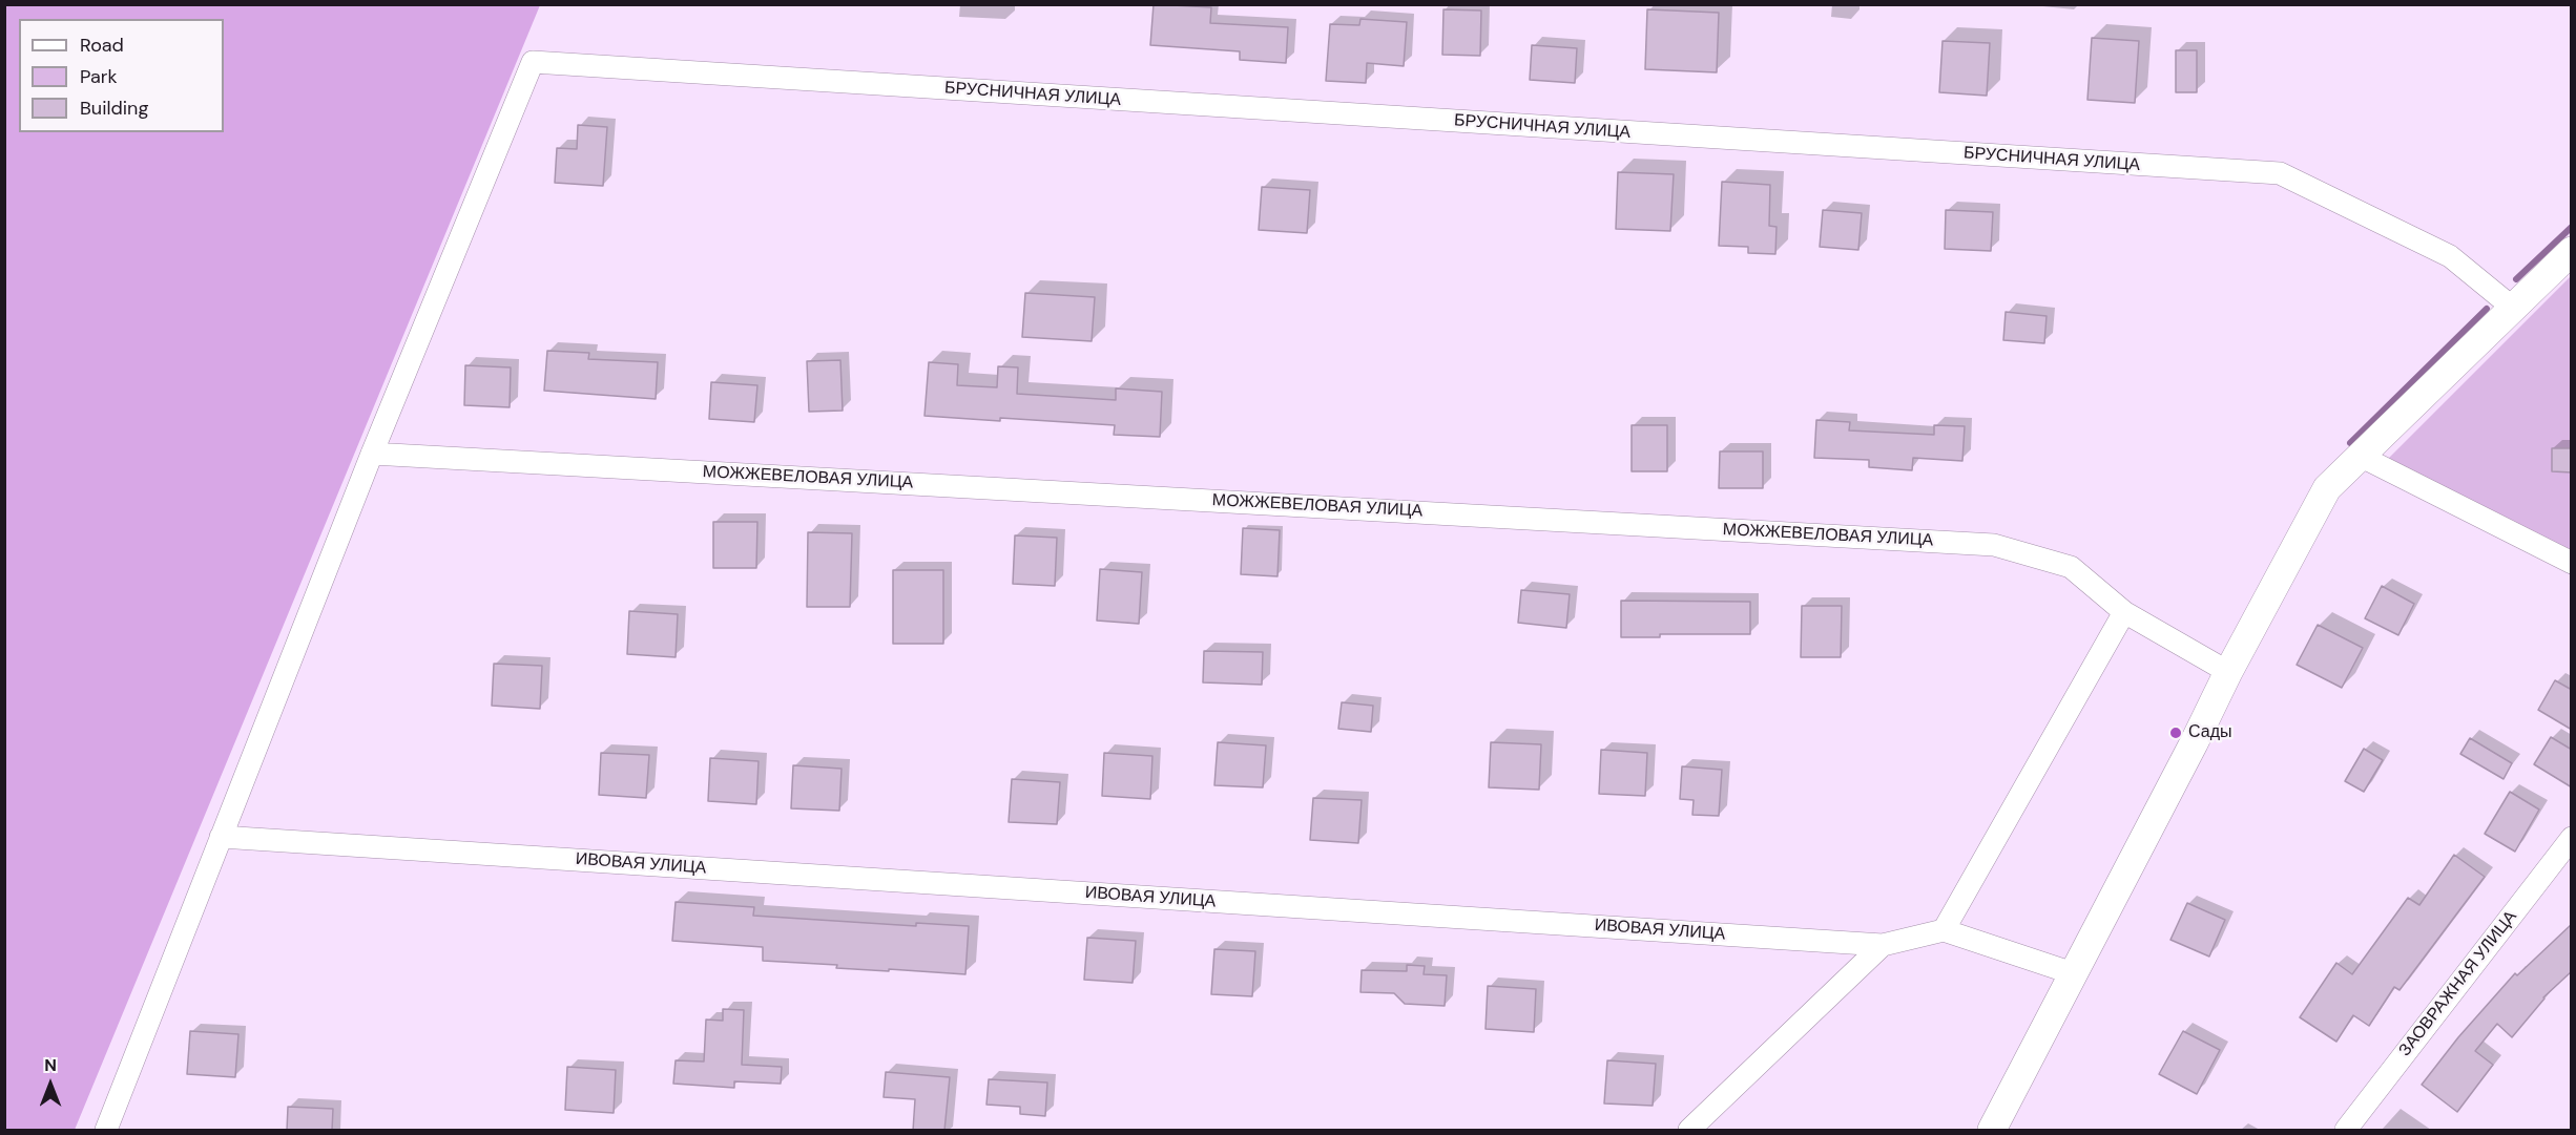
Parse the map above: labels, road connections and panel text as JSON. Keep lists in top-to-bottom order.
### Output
{
  "streets": {
    "street": [
      "БРУСНИЧНАЯ УЛИЦА",
      "МОЖЖЕВЕЛОВАЯ УЛИЦА",
      "ИВОВАЯ УЛИЦА",
      "ЗАОВРАЖНАЯ УЛИЦА"
    ]
  },
  "crossings": [
    ["БРУСНИЧНАЯ УЛИЦА", "МОЖЖЕВЕЛОВАЯ УЛИЦА"]
  ],
  "places": ["Сады"],
  "legend": ["Road", "Park", "Building"],
  "north": "top"
}
